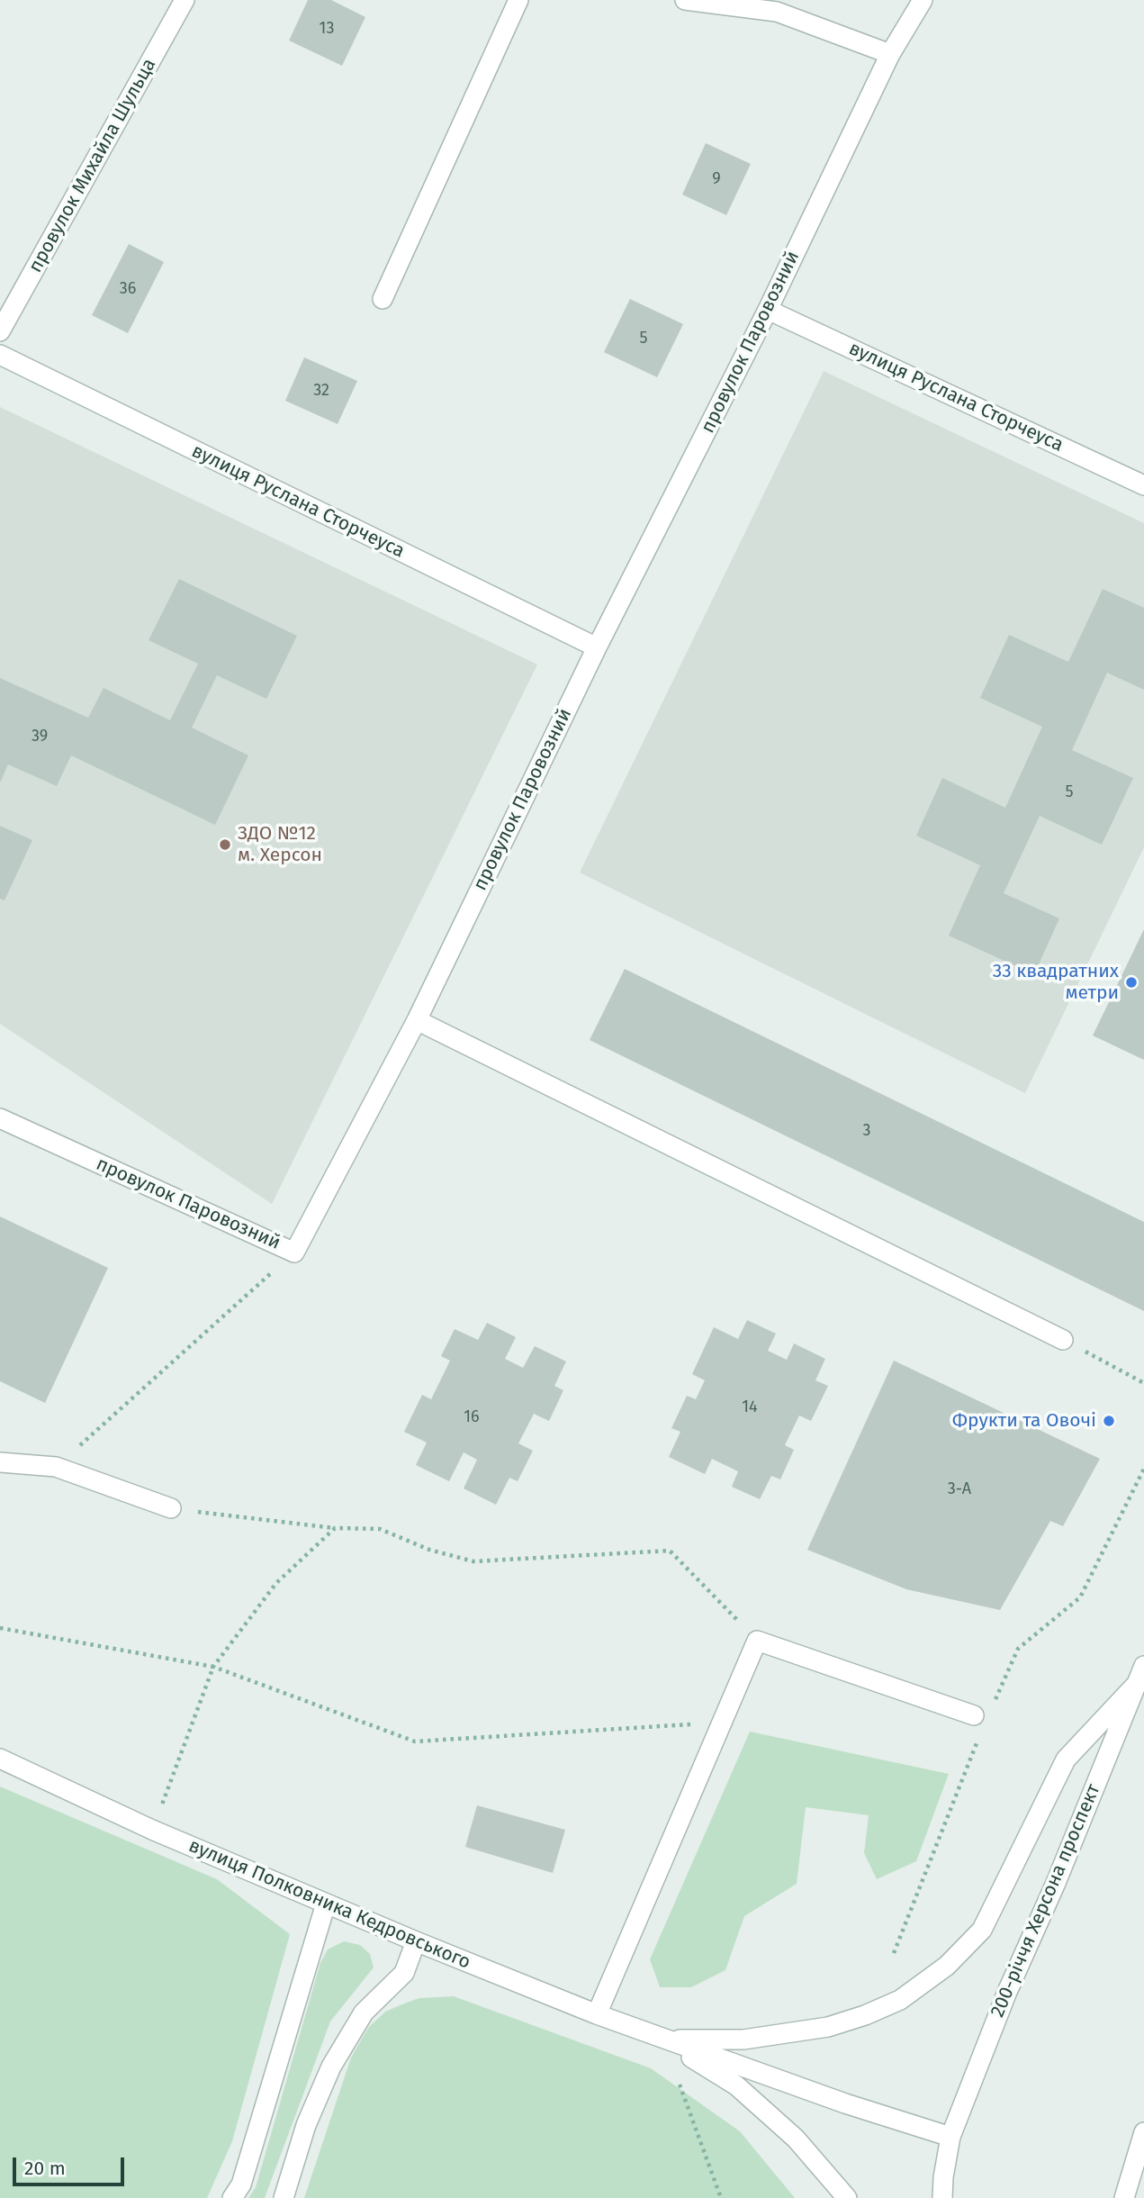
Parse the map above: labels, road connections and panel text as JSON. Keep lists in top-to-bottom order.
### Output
{
  "streets": {
    "street": [
      "провулок Михайла Шульца",
      "провулок Паровозний",
      "вулиця Руслана Сторчеуса",
      "200-річчя Херсона проспект",
      "вулиця Полковника Кедровського"
    ]
  },
  "crossings": [
    ["провулок Паровозний", "вулиця Руслана Сторчеуса"],
    ["200-річчя Херсона проспект", "вулиця Полковника Кедровського"]
  ],
  "places": ["ЗДО №12 м. Херсон", "33 квадратних метри", "Фрукти та Овочі"],
  "house_numbers": [
    "13",
    "9",
    "36",
    "5",
    "32",
    "39",
    "5",
    "3",
    "14",
    "16",
    "3-А"
  ],
  "scale_bar": "20 m"
}
